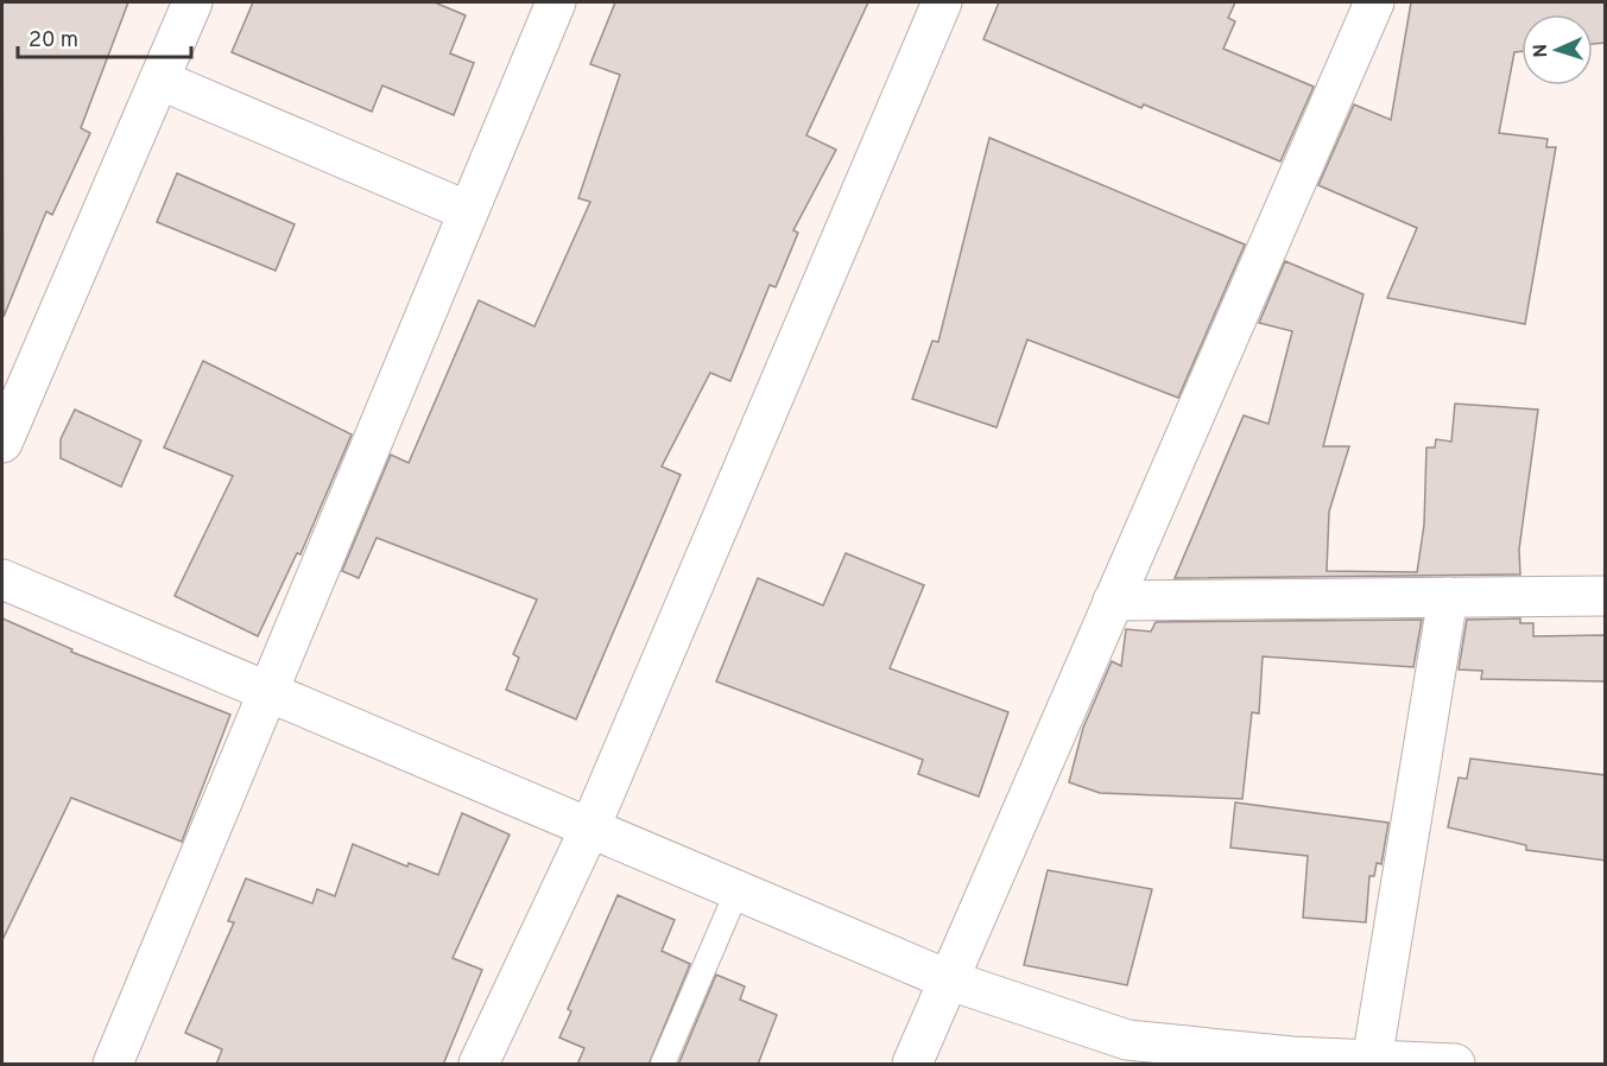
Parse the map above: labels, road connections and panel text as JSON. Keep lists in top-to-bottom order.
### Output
{
  "scale_bar": "20 m",
  "north": "left"
}
